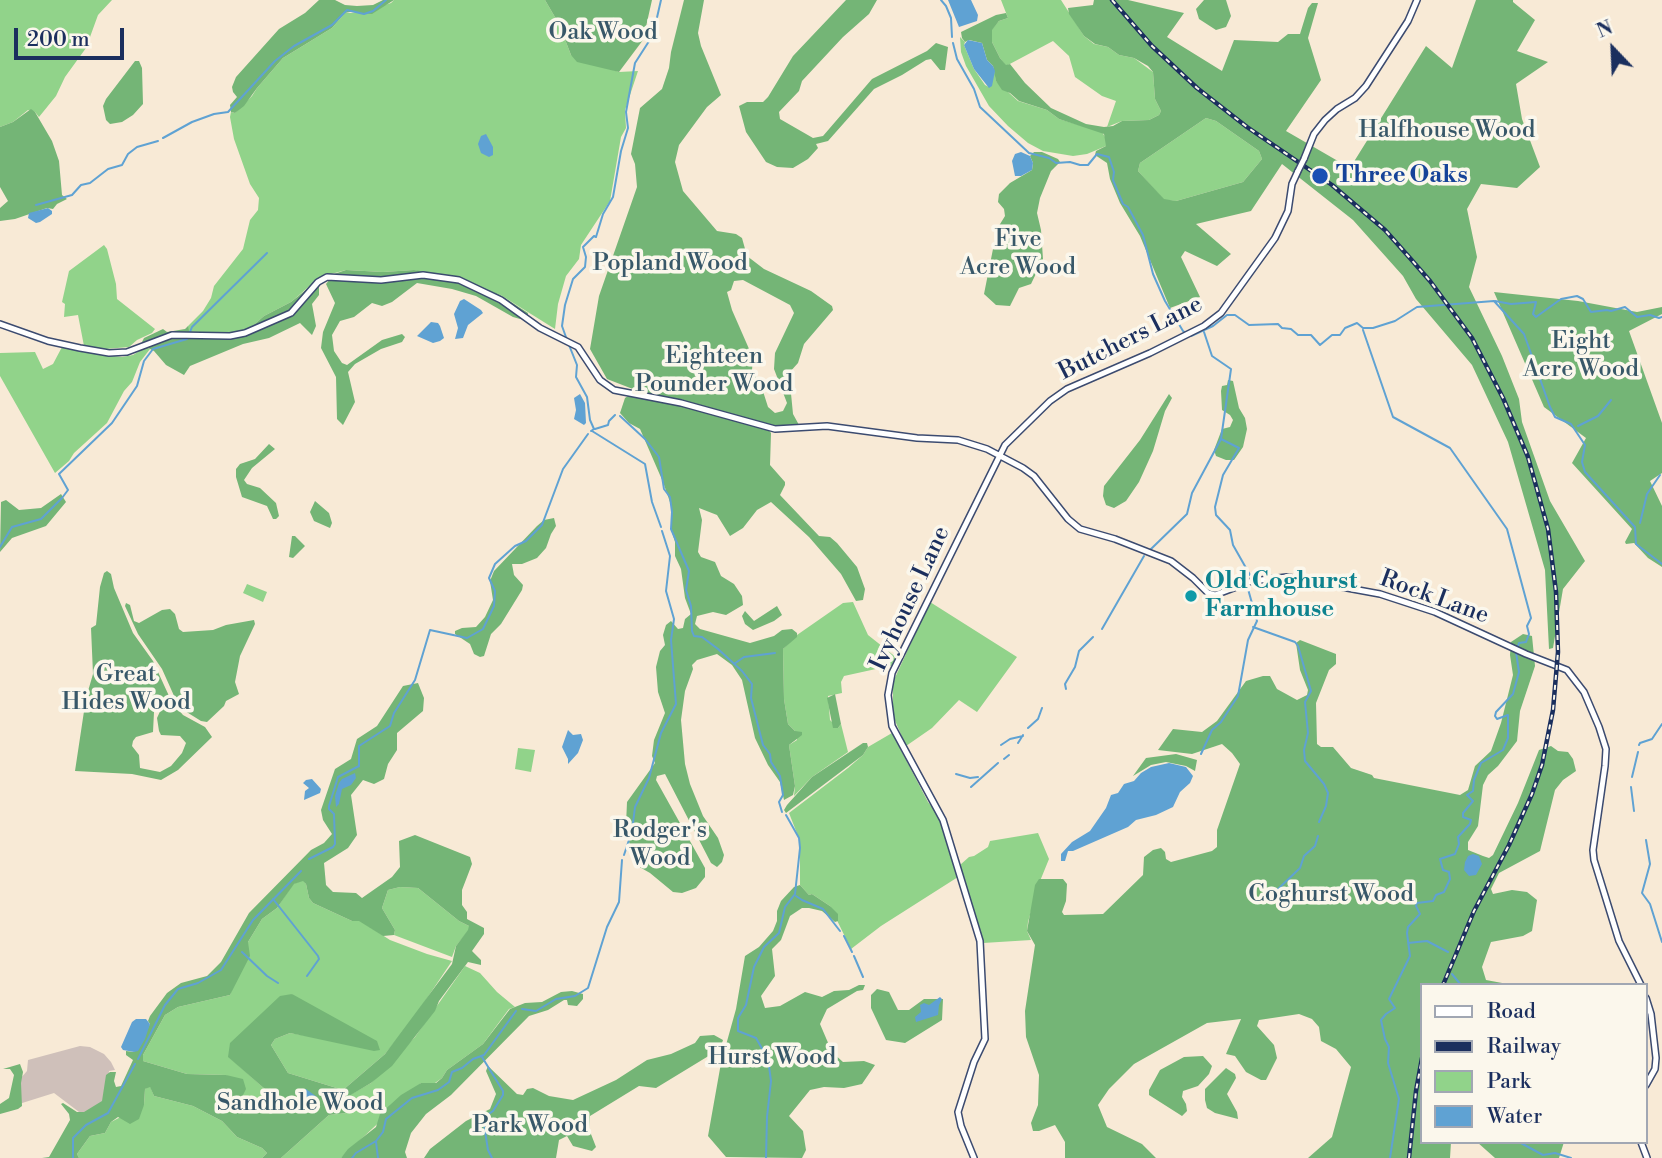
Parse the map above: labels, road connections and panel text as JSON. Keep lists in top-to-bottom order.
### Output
{
  "streets": {
    "street": ["Butchers Lane", "Rock Lane", "Ivyhouse Lane"]
  },
  "crossings": [
    ["Butchers Lane", "Rock Lane"],
    ["Butchers Lane", "Ivyhouse Lane"],
    ["Rock Lane", "Ivyhouse Lane"]
  ],
  "parks": [
    "Oak Wood",
    "Halfhouse Wood",
    "Five Acre Wood",
    "Popland Wood",
    "Eight Acre Wood",
    "Eighteen Pounder Wood",
    "Great Hides Wood",
    "Rodger's Wood",
    "Coghurst Wood",
    "Hurst Wood",
    "Sandhole Wood",
    "Park Wood"
  ],
  "places": ["Three Oaks", "Old Coghurst Farmhouse"],
  "legend": [
    "Road",
    "Railway",
    "Park",
    "Water"
  ],
  "scale_bar": "200 m",
  "north": "top left"
}
